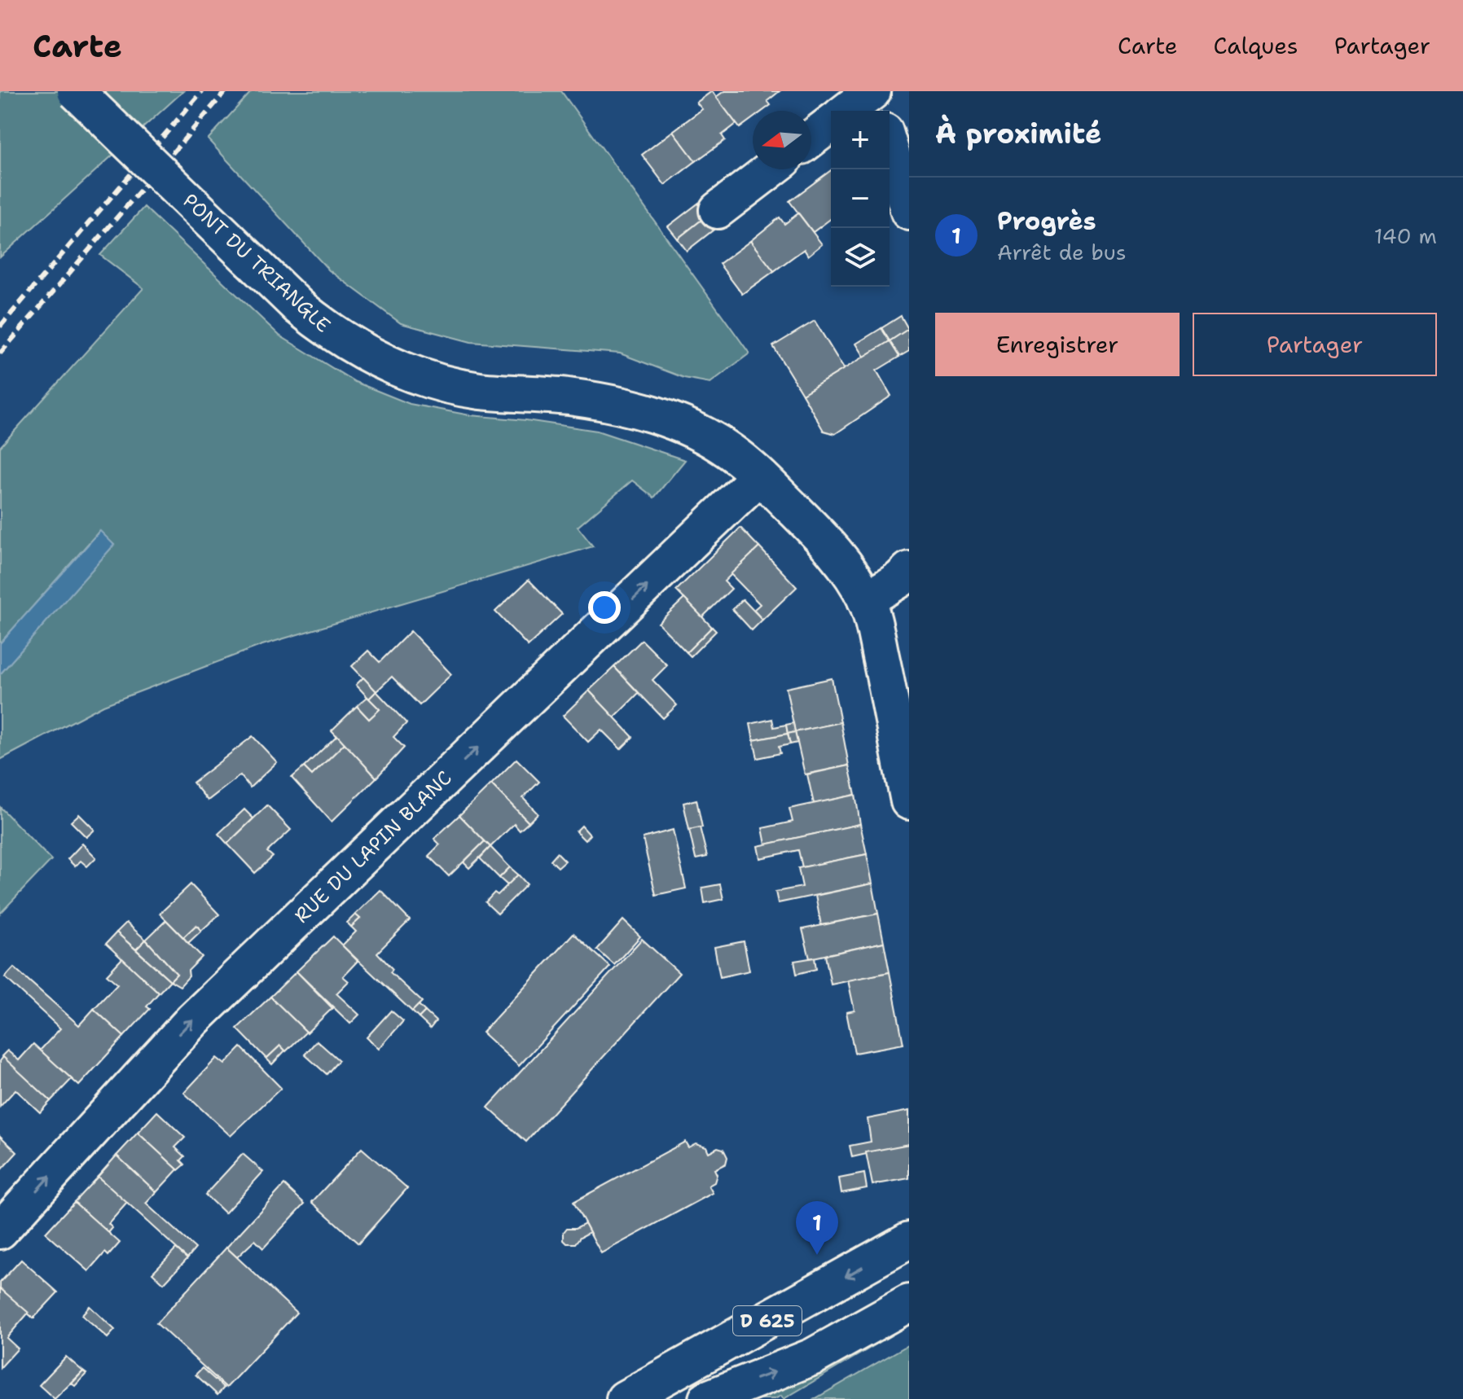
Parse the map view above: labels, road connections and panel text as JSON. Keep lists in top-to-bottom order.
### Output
{
  "streets": {
    "street": ["PONT DU TRIANGLE", "RUE DU LAPIN BLANC", "D 625"]
  },
  "crossings": [
    ["PONT DU TRIANGLE", "RUE DU LAPIN BLANC"]
  ],
  "one_way": ["RUE DU LAPIN BLANC"],
  "north": "left",
  "page": {
    "header": "Carte",
    "nav": ["Carte", "Calques", "Partager"],
    "heading": "À proximité",
    "map_buttons": ["+", "−"],
    "list": [
      {
        "mark": "1",
        "name": "Progrès",
        "note": "Arrêt de bus",
        "value": "140 m"
      }
    ],
    "buttons": ["Enregistrer", "Partager"],
    "pins": "1"
  }
}
